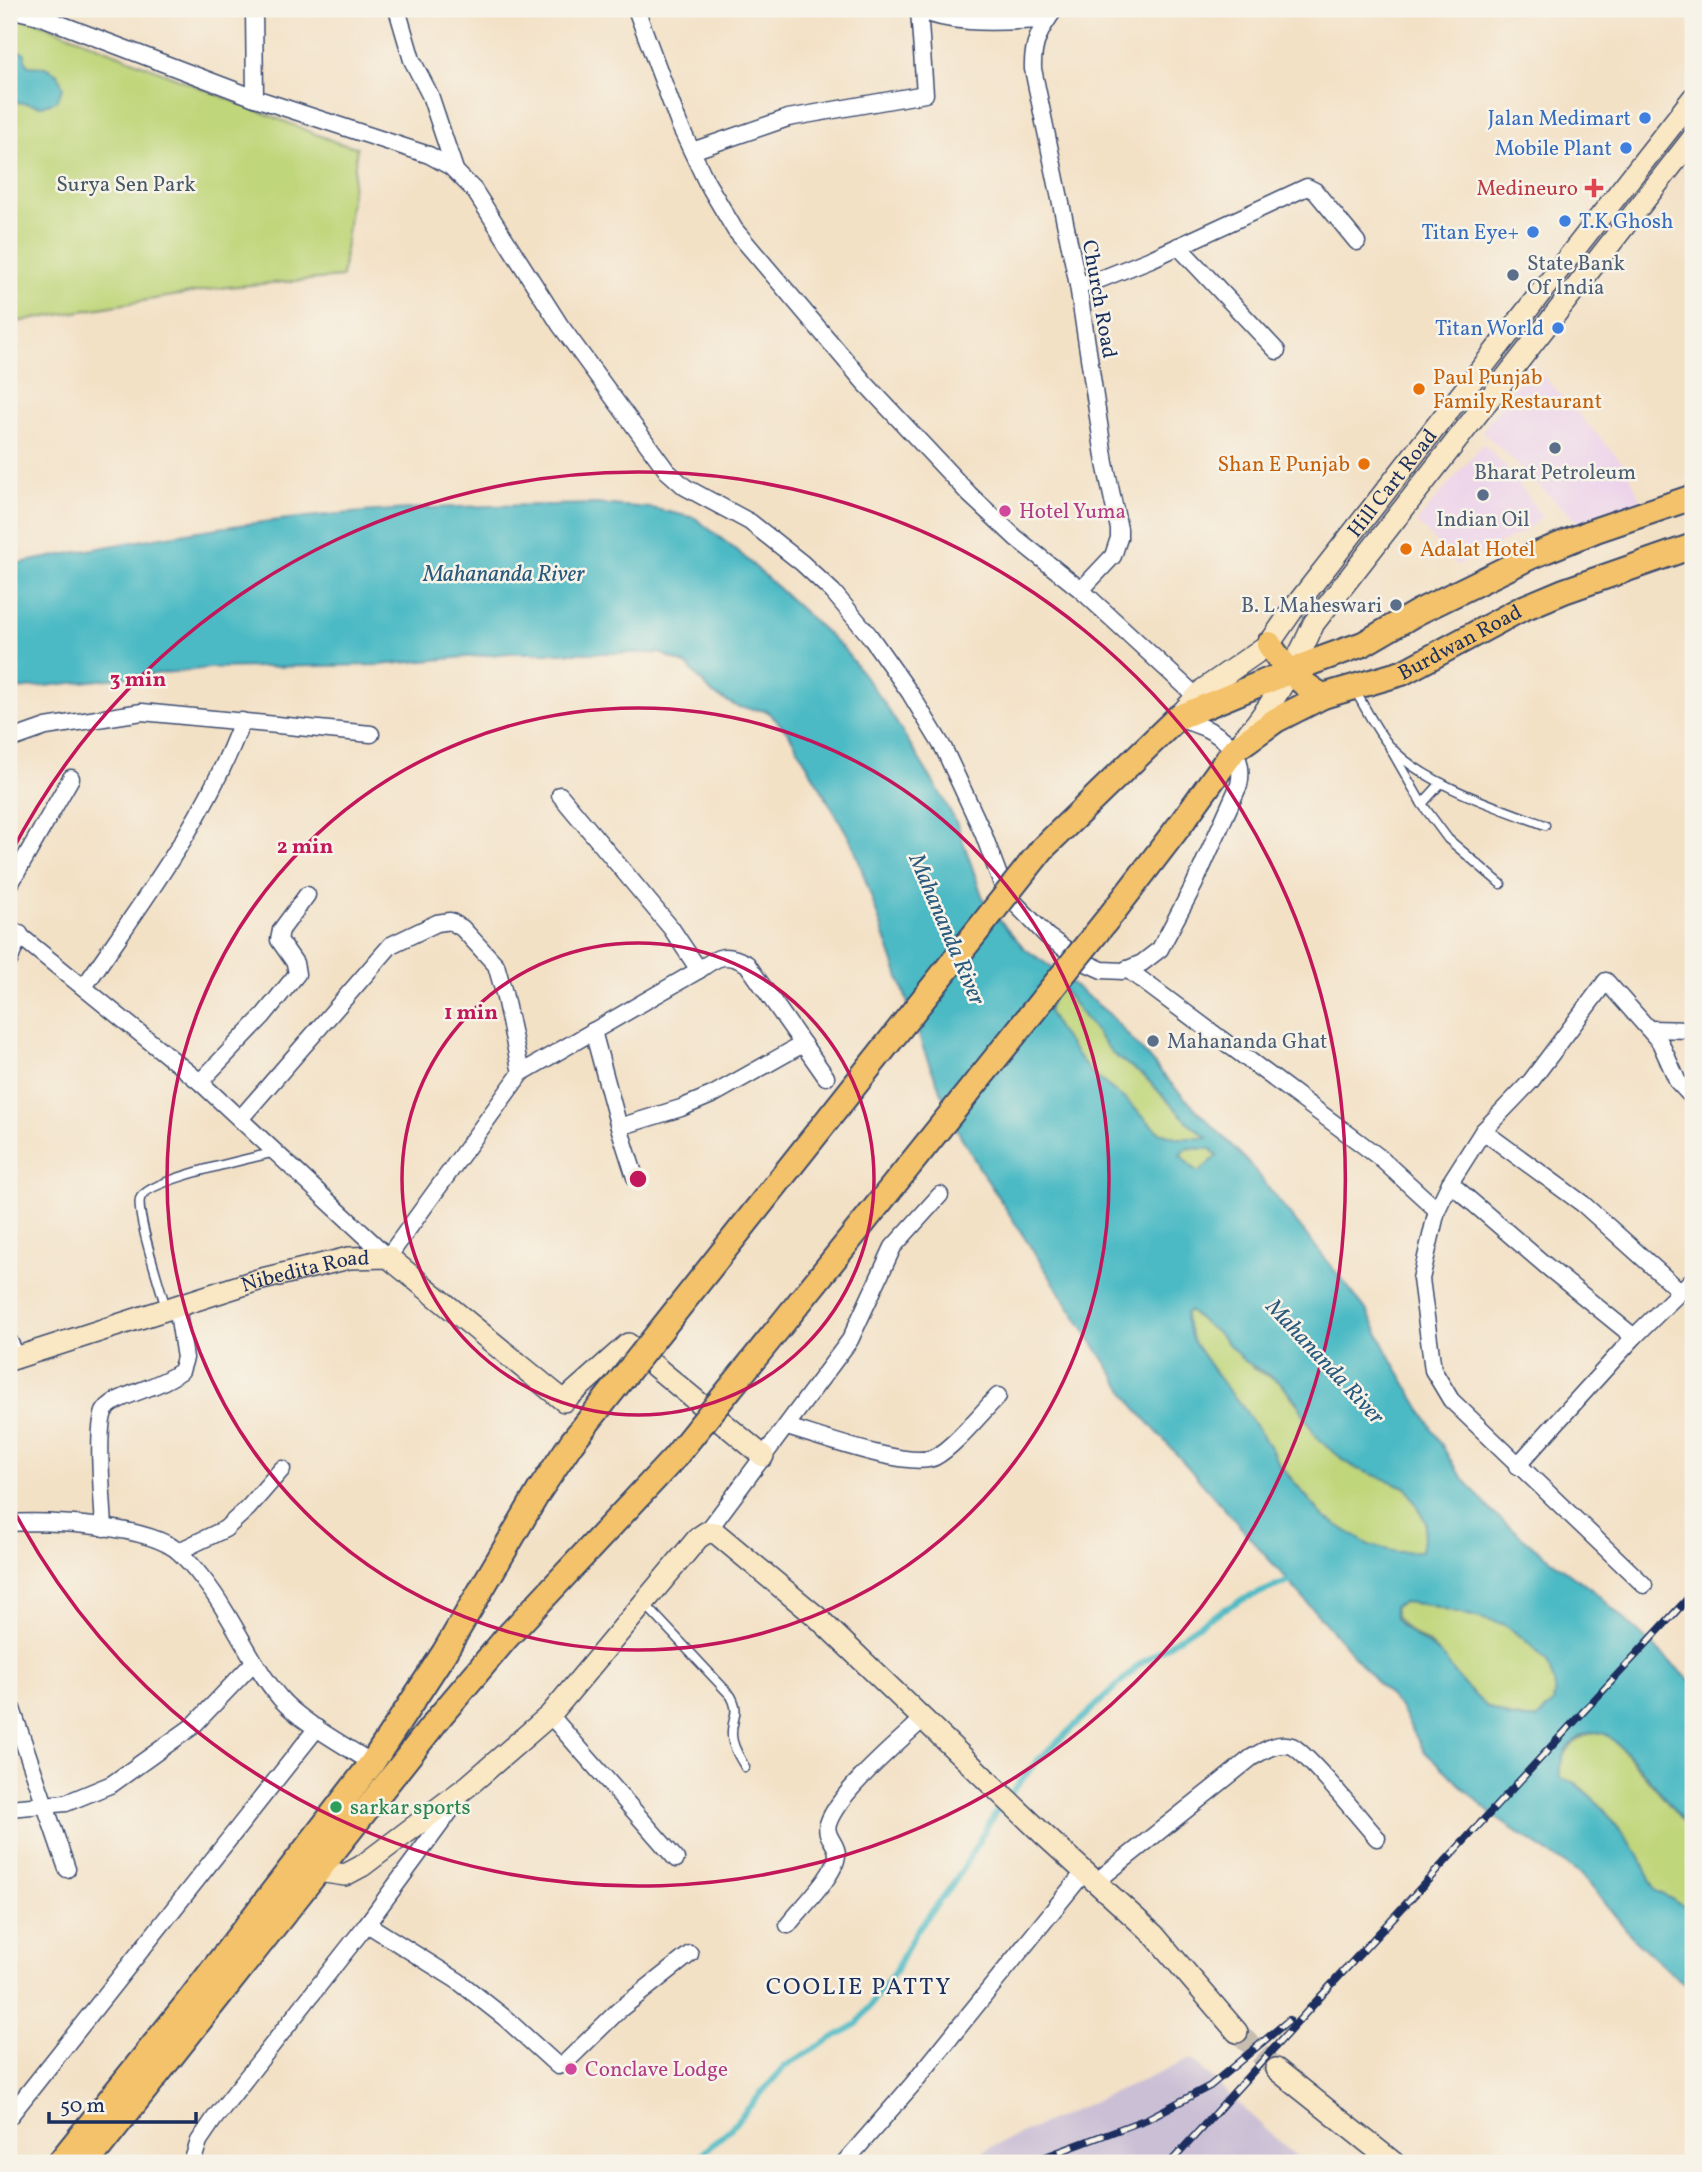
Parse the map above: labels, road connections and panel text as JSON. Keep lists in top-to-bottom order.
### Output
{
  "streets": {
    "main road": ["Hill Cart Road", "Burdwan Road"],
    "street": ["Church Road", "Nibedita Road"]
  },
  "crossings": [
    ["Hill Cart Road", "Burdwan Road"]
  ],
  "districts": ["COOLIE PATTY"],
  "water": ["Mahananda River"],
  "parks": ["Surya Sen Park"],
  "places": {
    "other": [
      "Jalan Medimart",
      "Mobile Plant",
      "T.K Ghosh",
      "Titan Eye+",
      "State Bank Of India",
      "Titan World",
      "Paul Punjab Family Restaurant",
      "Bharat Petroleum",
      "Shan E Punjab",
      "Indian Oil",
      "Hotel Yuma",
      "Adalat Hotel",
      "B. L Maheswari",
      "Mahananda Ghat",
      "sarkar sports",
      "Conclave Lodge"
    ],
    "health": ["Medineuro"]
  },
  "scale_bar": "50 m",
  "rings": ["3 min", "2 min", "1 min"]
}
